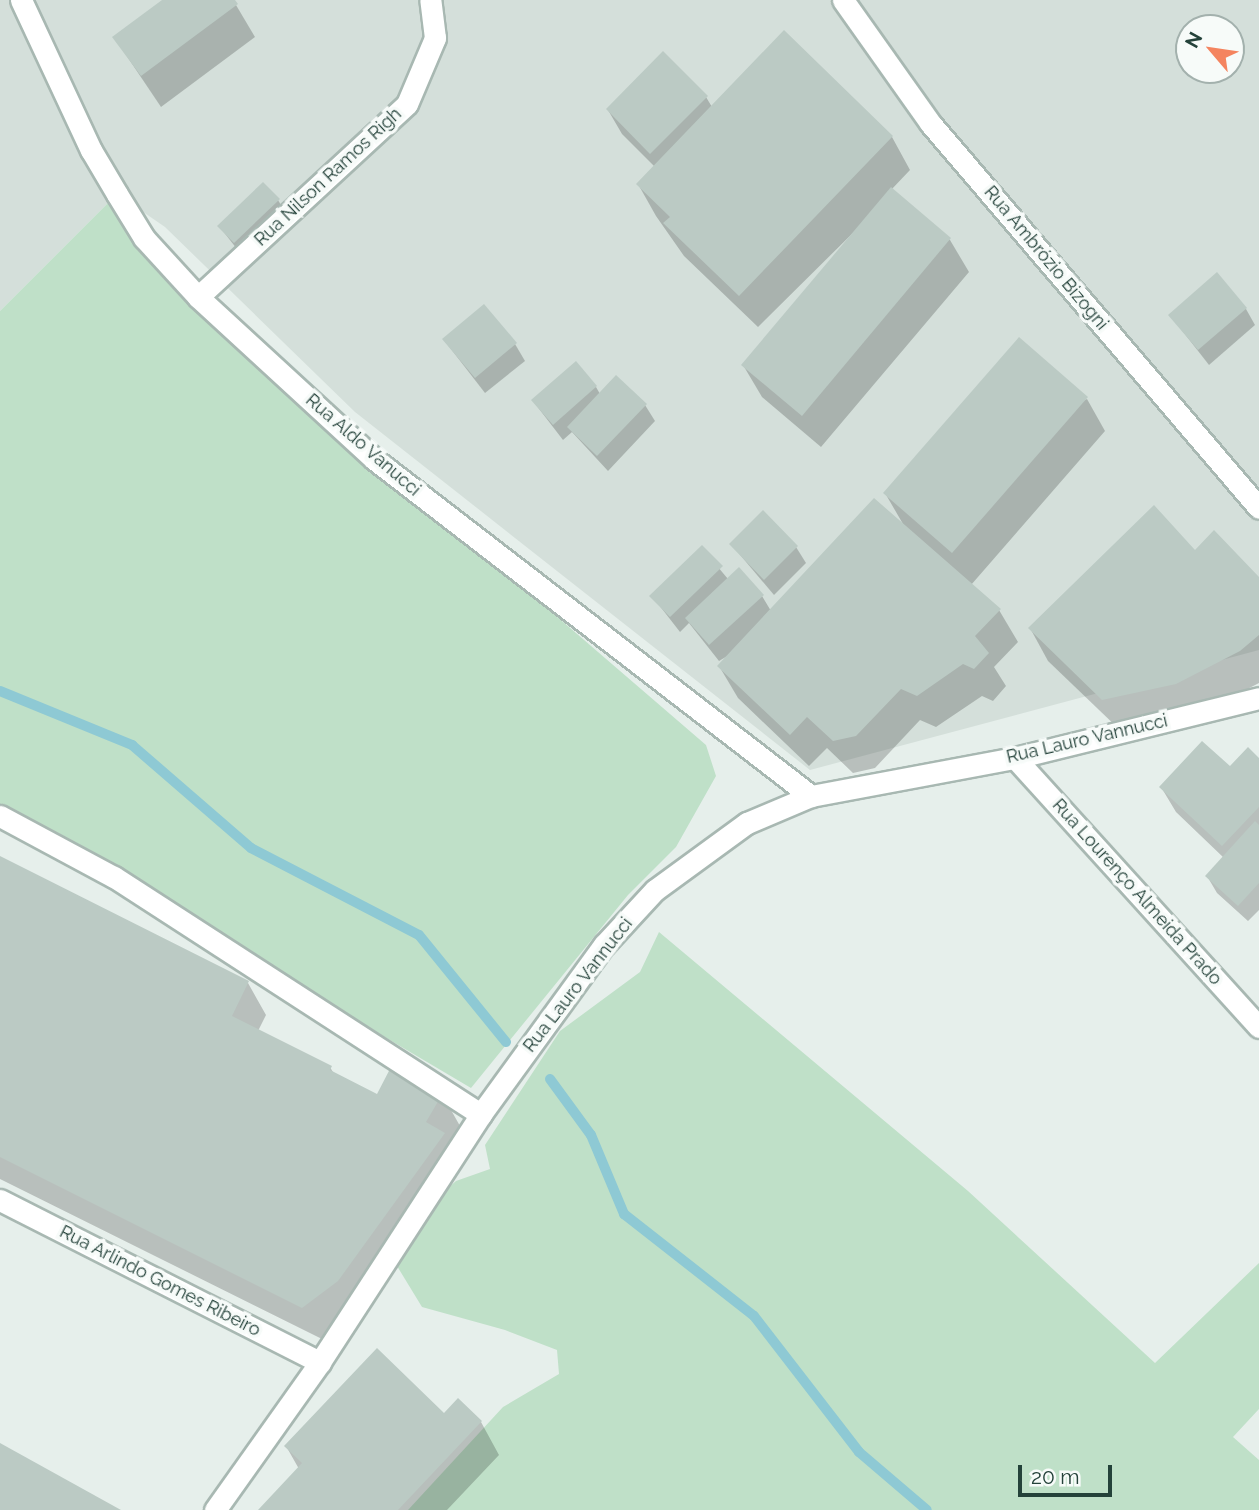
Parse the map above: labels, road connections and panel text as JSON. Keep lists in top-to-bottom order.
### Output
{
  "streets": {
    "street": [
      "Rua Nilson Ramos Righ",
      "Rua Ambrózio Bizogni",
      "Rua Aldo Vanucci",
      "Rua Lauro Vannucci",
      "Rua Lourenço Almeida Prado",
      "Rua Arlindo Gomes Ribeiro"
    ]
  },
  "crossings": [
    ["Rua Nilson Ramos Righ", "Rua Aldo Vanucci"],
    ["Rua Aldo Vanucci", "Rua Lauro Vannucci"],
    ["Rua Lauro Vannucci", "Rua Lourenço Almeida Prado"],
    ["Rua Lauro Vannucci", "Rua Arlindo Gomes Ribeiro"]
  ],
  "scale_bar": "20 m",
  "north": "top left"
}
